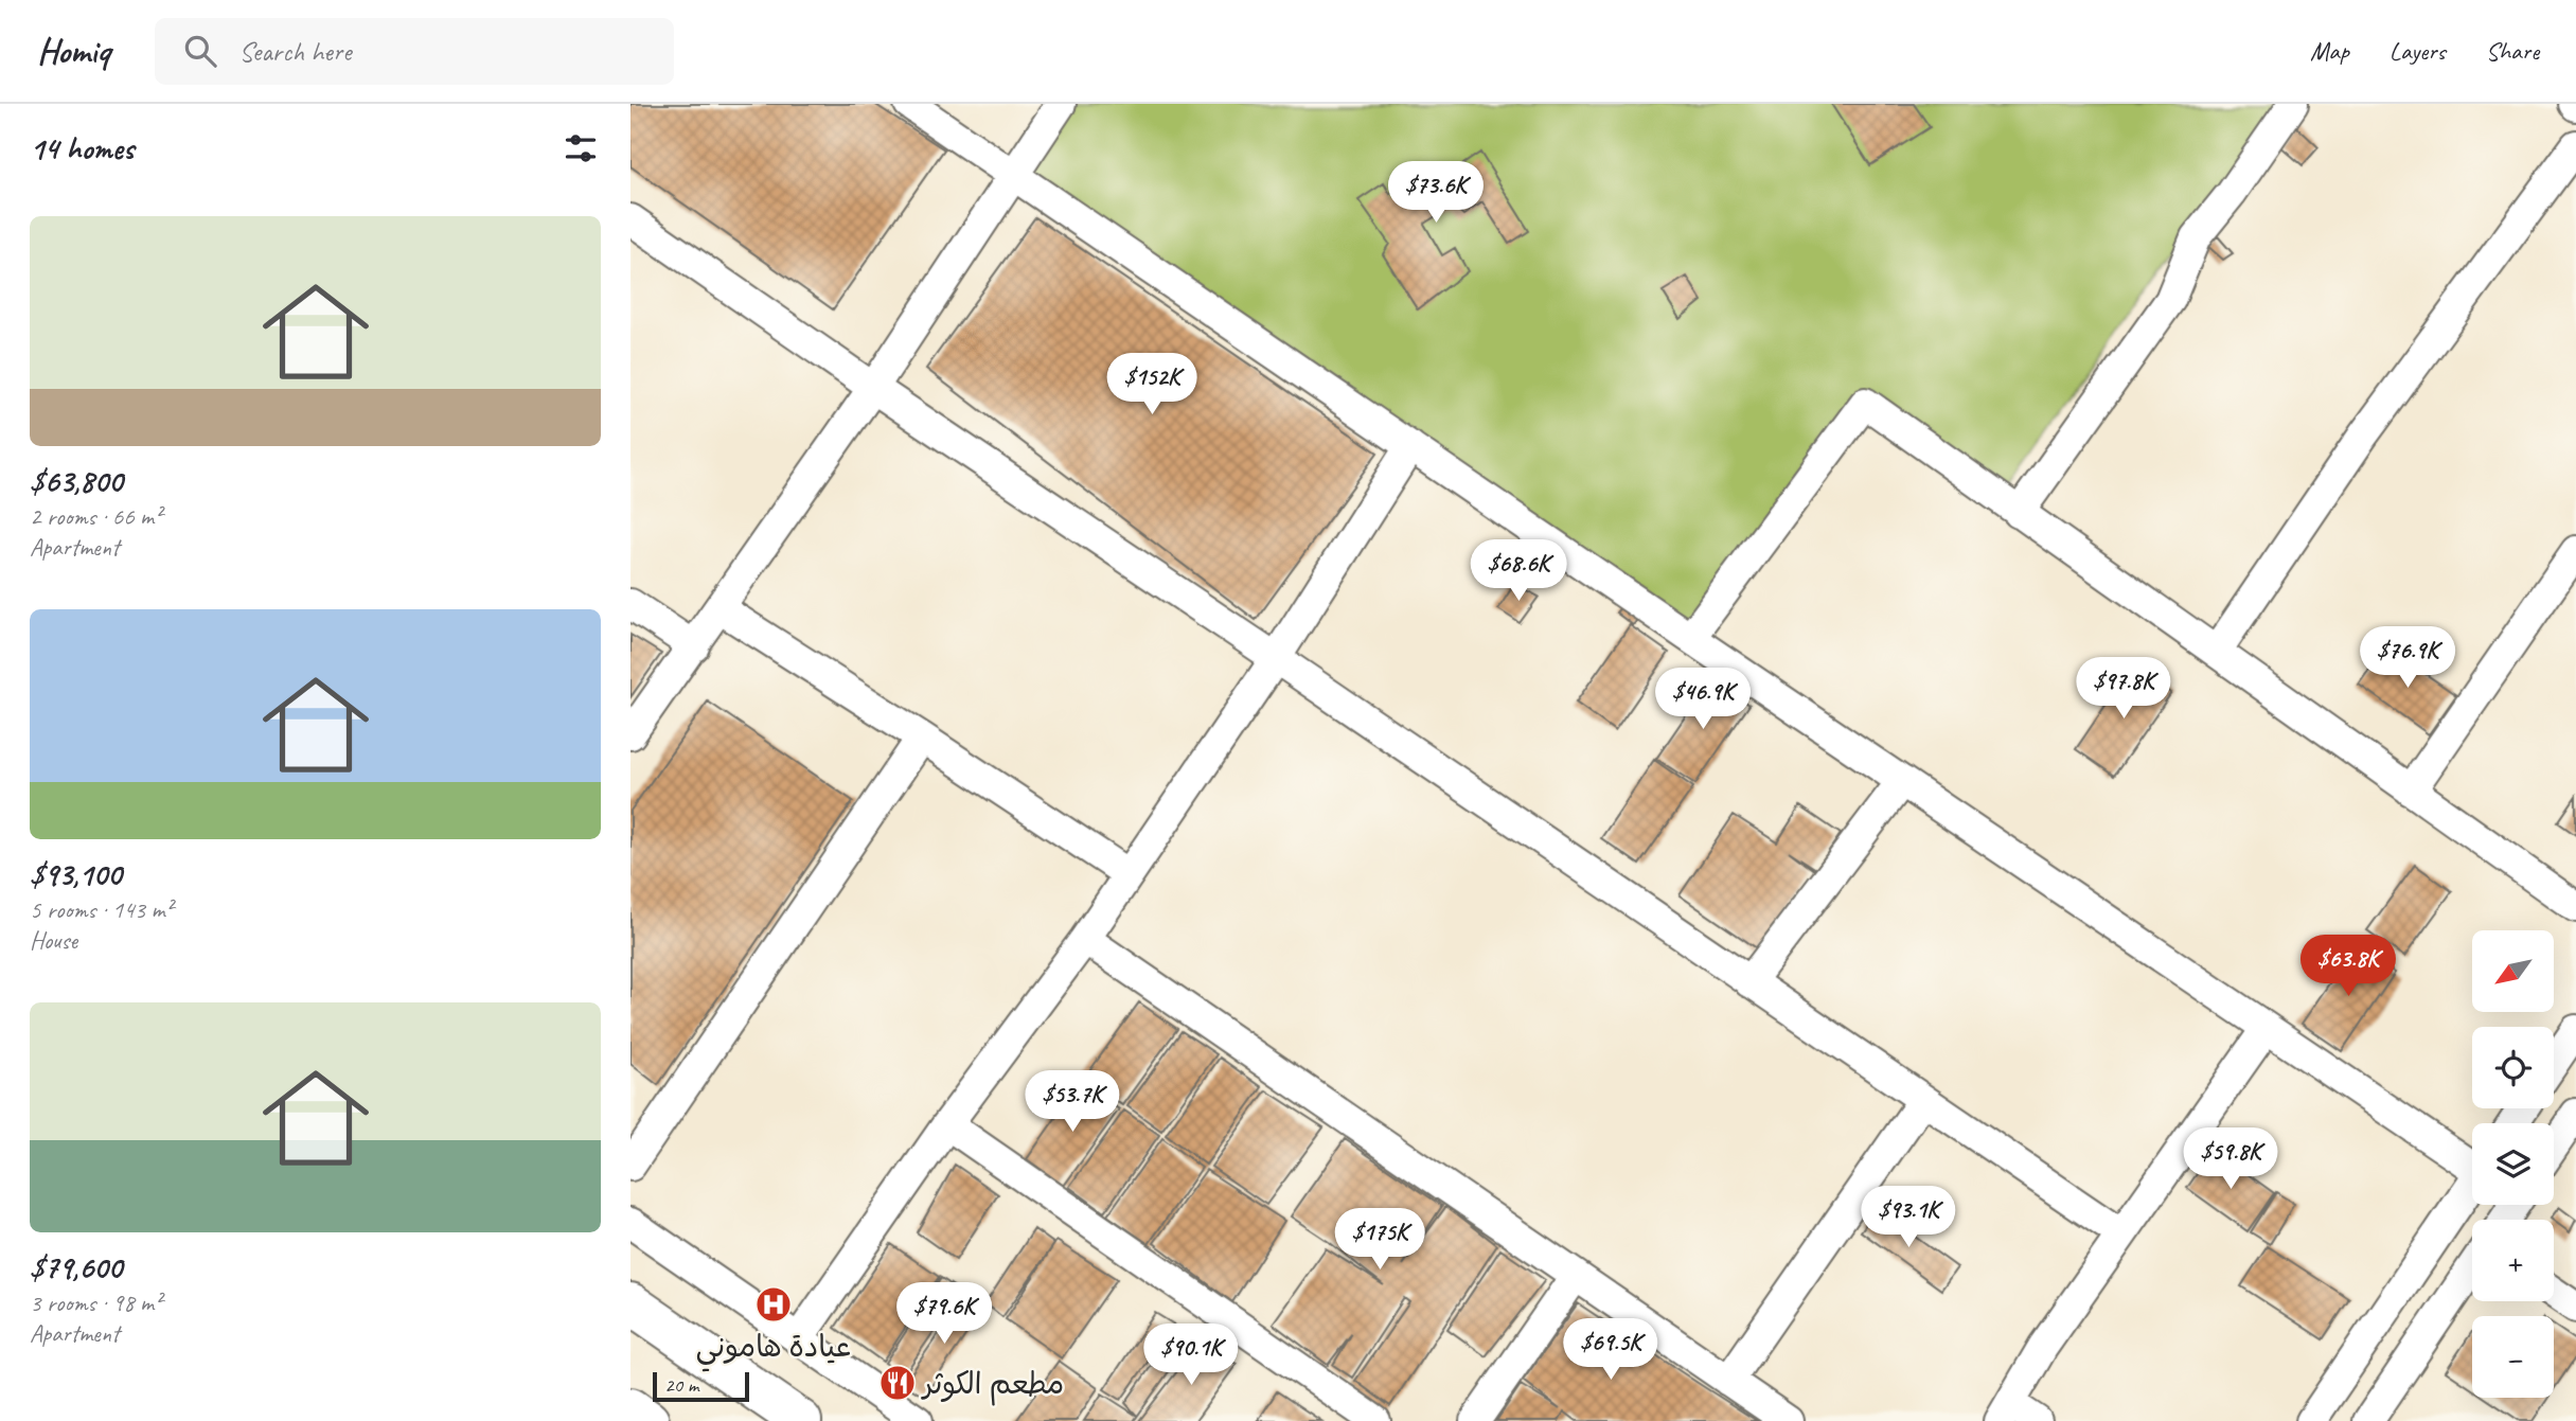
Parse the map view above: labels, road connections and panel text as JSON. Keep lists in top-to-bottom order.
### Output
{
  "places": {
    "hospital": ["عيادة هاموني"],
    "restaurant": ["مطعم الكوثر"]
  },
  "scale_bar": "20 m",
  "north": "bottom left",
  "page": {
    "header": "Homiq",
    "search": "Search here",
    "nav": ["Map", "Layers", "Share"],
    "heading": "14 homes",
    "price": [
      "$73.6K",
      "$152K",
      "$68.6K",
      "$76.9K",
      "$97.8K",
      "$46.9K",
      "$63.8K",
      "$53.7K",
      "$59.8K",
      "$93.1K",
      "$175K",
      "$79.6K",
      "$69.5K",
      "$90.1K"
    ],
    "list": [
      {
        "name": "$63,800",
        "note": "2 rooms · 66 m² · Apartment"
      },
      {
        "name": "$93,100",
        "note": "5 rooms · 143 m² · House"
      },
      {
        "name": "$79,600",
        "note": "3 rooms · 98 m² · Apartment"
      }
    ],
    "map_buttons": ["+", "−"],
    "scale": "20 m"
  }
}
